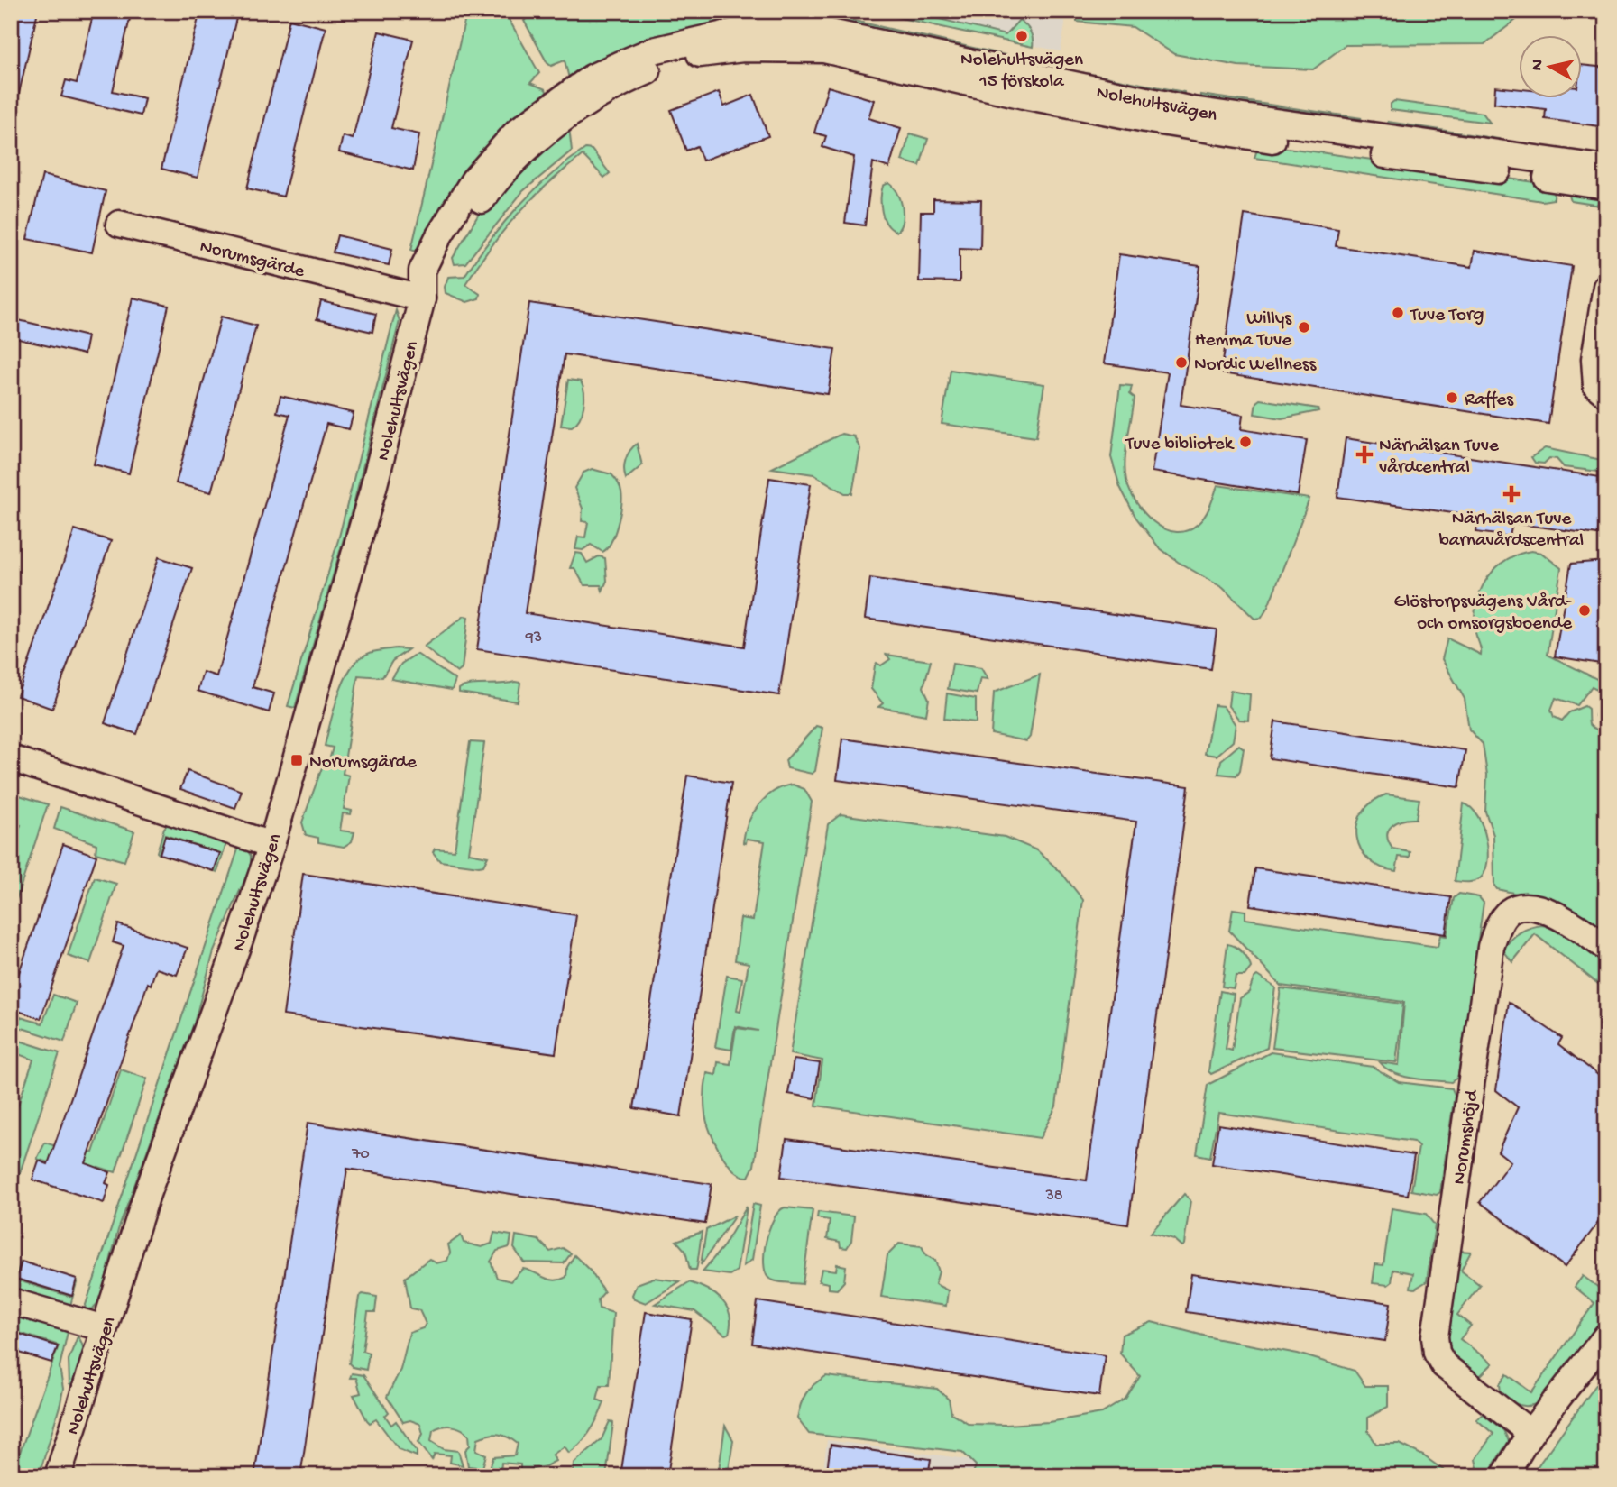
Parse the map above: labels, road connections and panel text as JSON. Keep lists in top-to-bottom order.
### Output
{
  "streets": {
    "street": ["Nolehultsvägen", "Norumsgärde", "Norumshöjd"]
  },
  "crossings": [
    ["Nolehultsvägen", "Norumsgärde"]
  ],
  "places": {
    "other": [
      "Nolehultsvägen 15 förskola",
      "Tuve Torg",
      "Willys Hemma Tuve",
      "Nordic Wellness",
      "Raffes",
      "Tuve bibliotek",
      "Glöstorpsvägens Vård- och omsorgsboende"
    ],
    "health": ["Närhälsan Tuve vårdcentral", "Närhälsan Tuve barnavårdscentral"],
    "transit": ["Norumsgärde"]
  },
  "house_numbers": ["93", "70", "38"],
  "north": "left"
}
